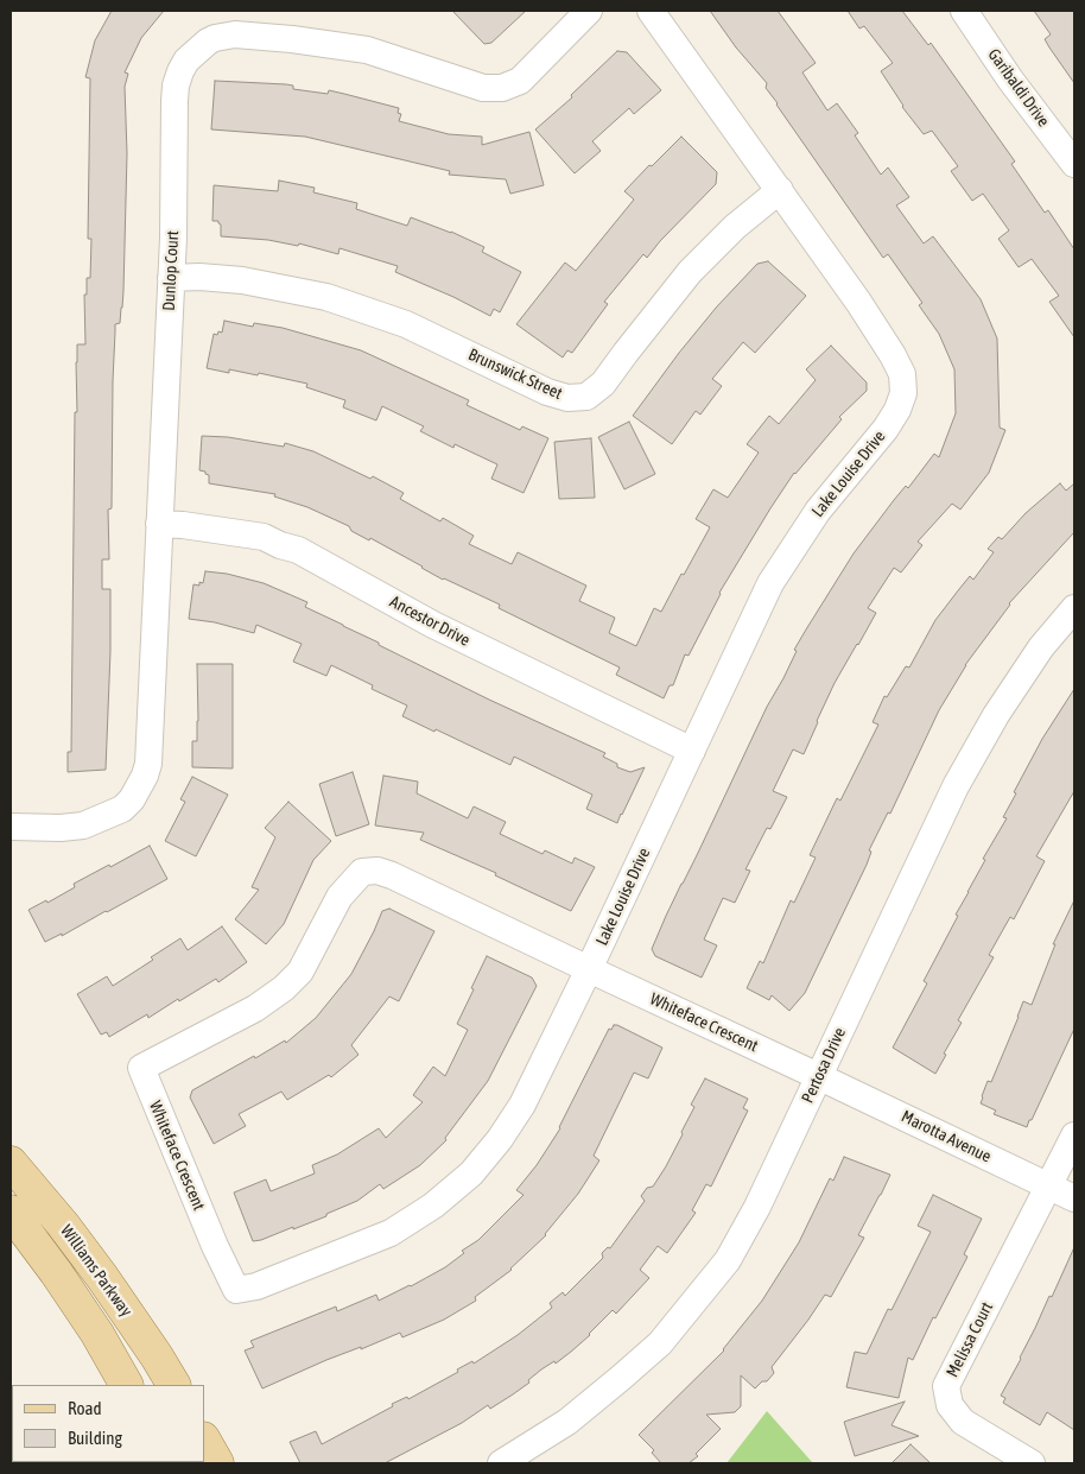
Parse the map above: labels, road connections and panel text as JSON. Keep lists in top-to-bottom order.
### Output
{
  "streets": {
    "main road": ["Williams Parkway"],
    "street": [
      "Garibaldi Drive",
      "Dunlop Court",
      "Brunswick Street",
      "Lake Louise Drive",
      "Ancestor Drive",
      "Whiteface Crescent",
      "Pertosa Drive",
      "Marotta Avenue",
      "Melissa Court"
    ]
  },
  "crossings": [
    ["Dunlop Court", "Brunswick Street"],
    ["Dunlop Court", "Ancestor Drive"],
    ["Brunswick Street", "Lake Louise Drive"],
    ["Lake Louise Drive", "Ancestor Drive"],
    ["Lake Louise Drive", "Whiteface Crescent"],
    ["Whiteface Crescent", "Pertosa Drive"],
    ["Whiteface Crescent", "Marotta Avenue"],
    ["Pertosa Drive", "Marotta Avenue"],
    ["Marotta Avenue", "Melissa Court"]
  ],
  "legend": ["Road", "Building"]
}
